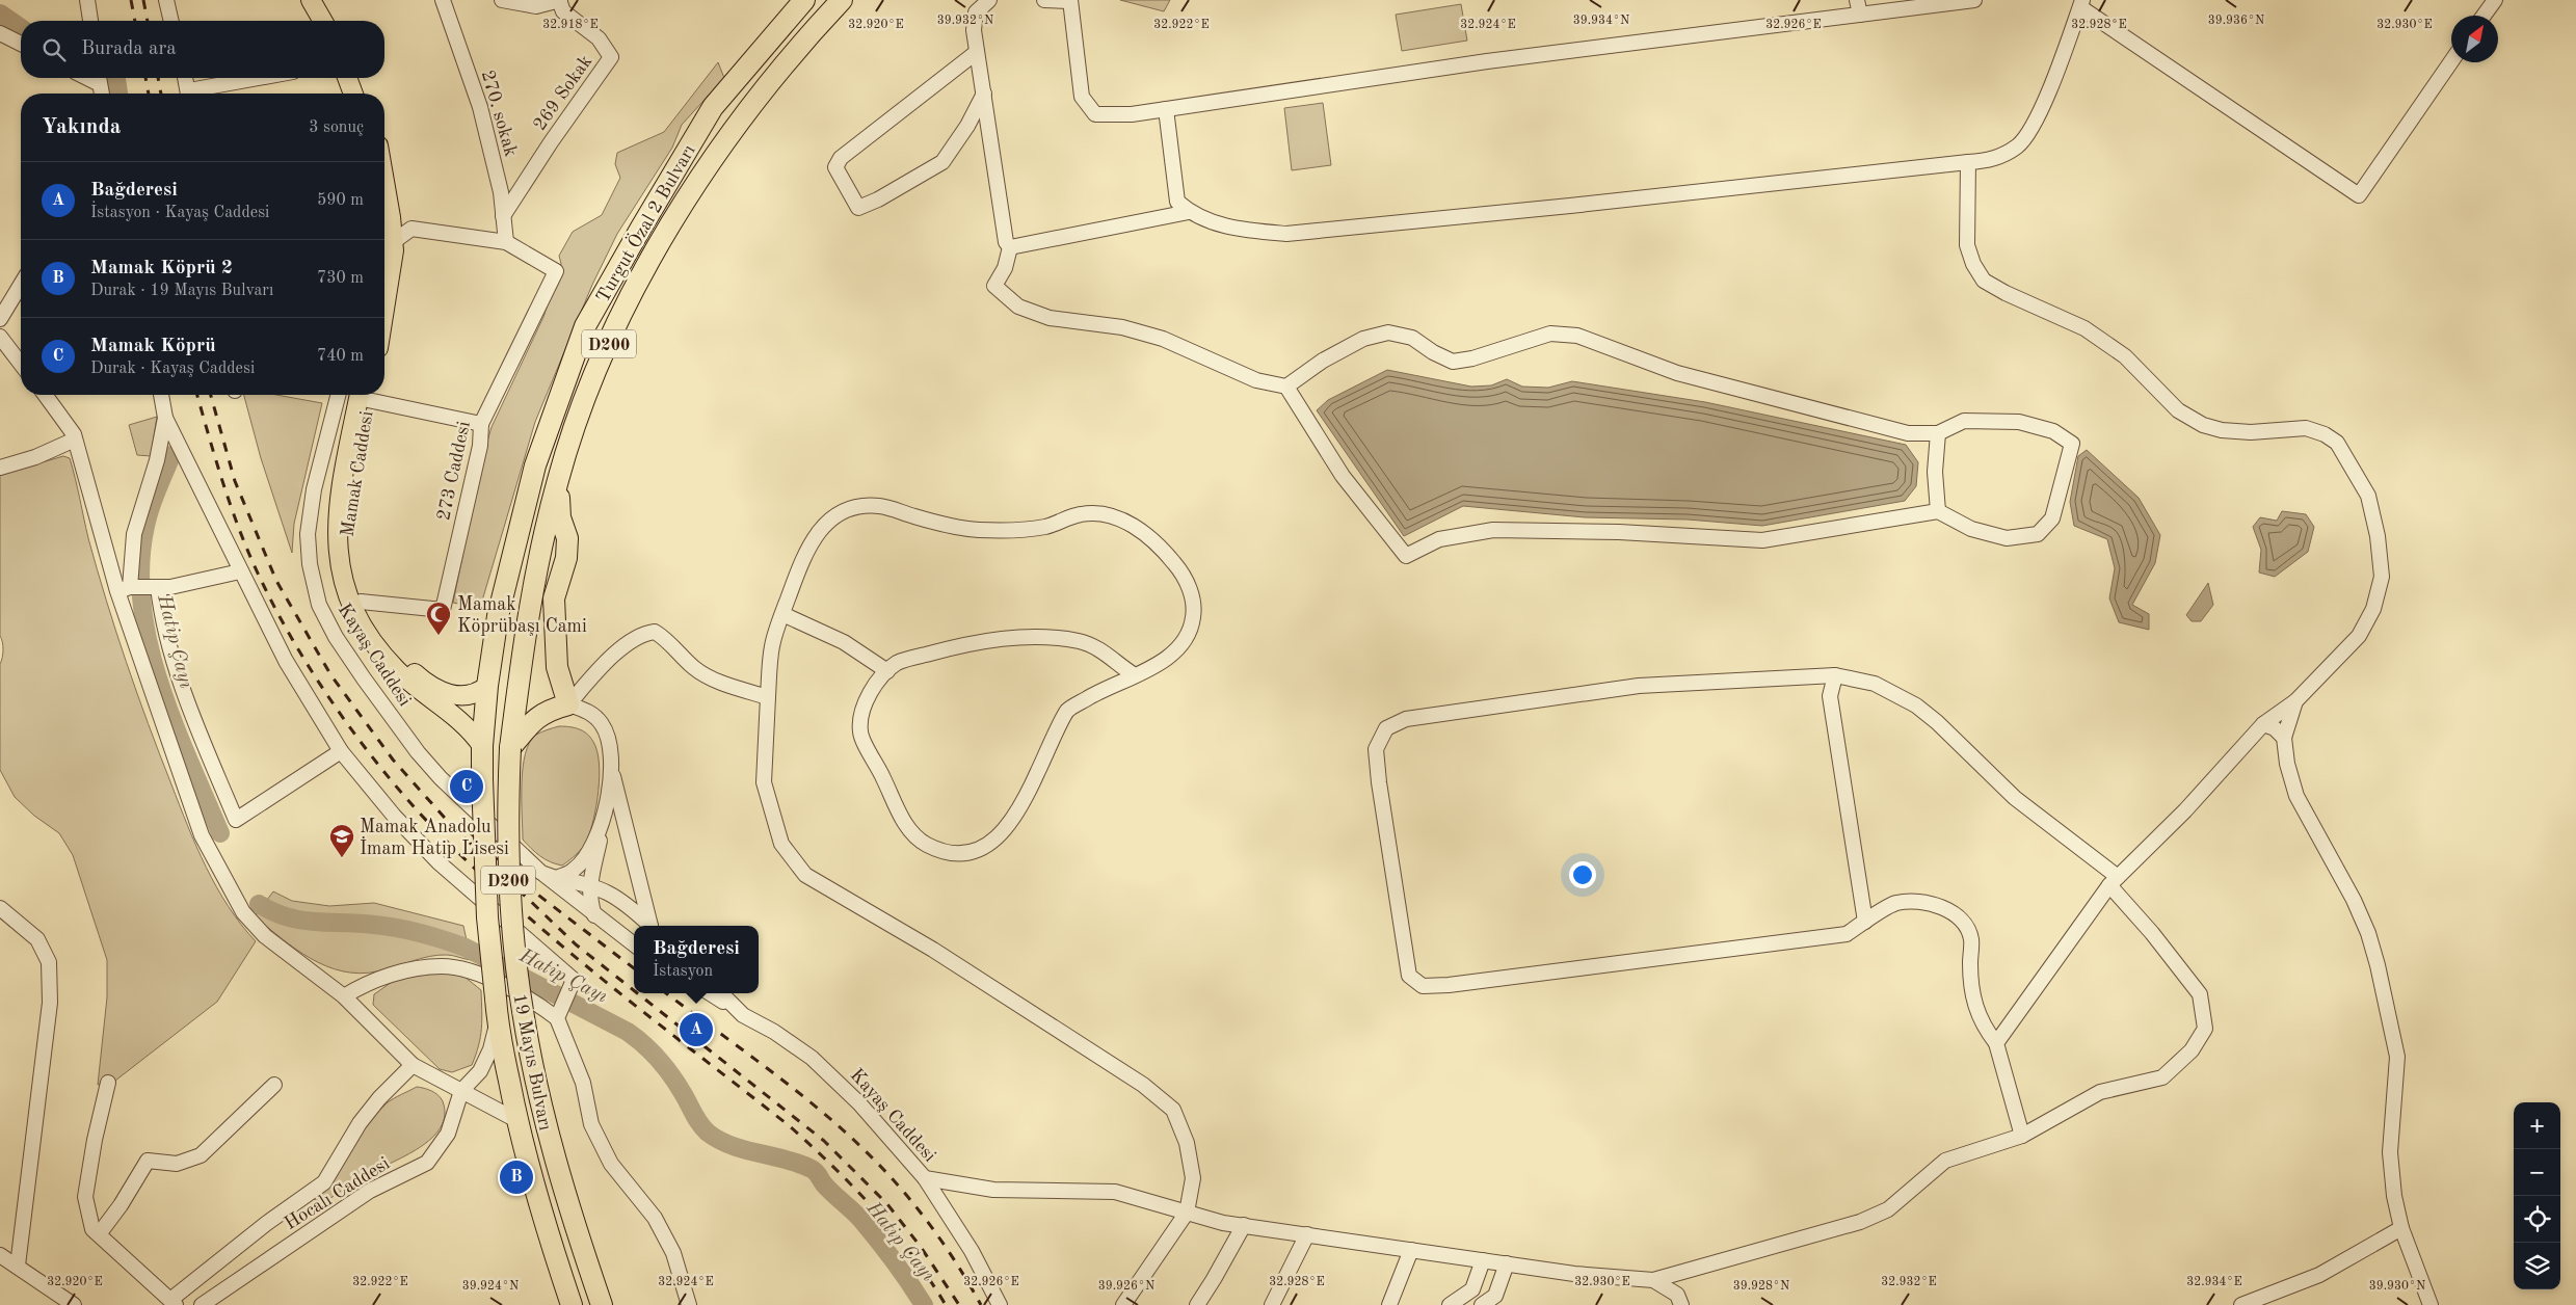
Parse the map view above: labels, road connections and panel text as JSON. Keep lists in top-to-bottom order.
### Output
{
  "streets": {
    "highway": ["Turgut Özal 2 Bulvarı", "D200", "19 Mayıs Bulvarı"],
    "main road": ["Mamak Caddesi"],
    "street": [
      "269 Sokak",
      "270. sokak",
      "273 Caddesi",
      "Kayaş Caddesi",
      "Hocalı Caddesi"
    ]
  },
  "crossings": [
    ["269 Sokak", "270. sokak"],
    ["270. sokak", "273 Caddesi"],
    ["Turgut Özal 2 Bulvarı", "Mamak Caddesi"],
    ["Turgut Özal 2 Bulvarı", "19 Mayıs Bulvarı"],
    ["273 Caddesi", "Mamak Caddesi"]
  ],
  "water": ["Hatip Çayı"],
  "places": {
    "mosque": ["Mamak Köprübaşı Cami"],
    "school or university": ["Mamak Anadolu İmam Hatip Lisesi"]
  },
  "north": "top right",
  "page": {
    "search": "Burada ara",
    "heading": ["Yakında", "3 sonuç"],
    "list": [
      {
        "mark": "A",
        "name": "Bağderesi",
        "note": "İstasyon · Kayaş Caddesi",
        "value": "590 m"
      },
      {
        "mark": "B",
        "name": "Mamak Köprü 2",
        "note": "Durak · 19 Mayıs Bulvarı",
        "value": "730 m"
      },
      {
        "mark": "C",
        "name": "Mamak Köprü",
        "note": "Durak · Kayaş Caddesi",
        "value": "740 m"
      }
    ],
    "pins": ["C", "A", "B"],
    "popup": ["Bağderesi", "İstasyon"],
    "map_buttons": ["+", "−"]
  },
  "coordinates": [
    "39.932°N",
    "39.934°N",
    "39.936°N",
    "32.918°E",
    "32.920°E",
    "32.922°E",
    "32.924°E",
    "32.926°E",
    "32.928°E",
    "32.930°E",
    "32.932°E",
    "32.934°E",
    "39.924°N",
    "39.926°N",
    "39.928°N",
    "39.930°N"
  ]
}
